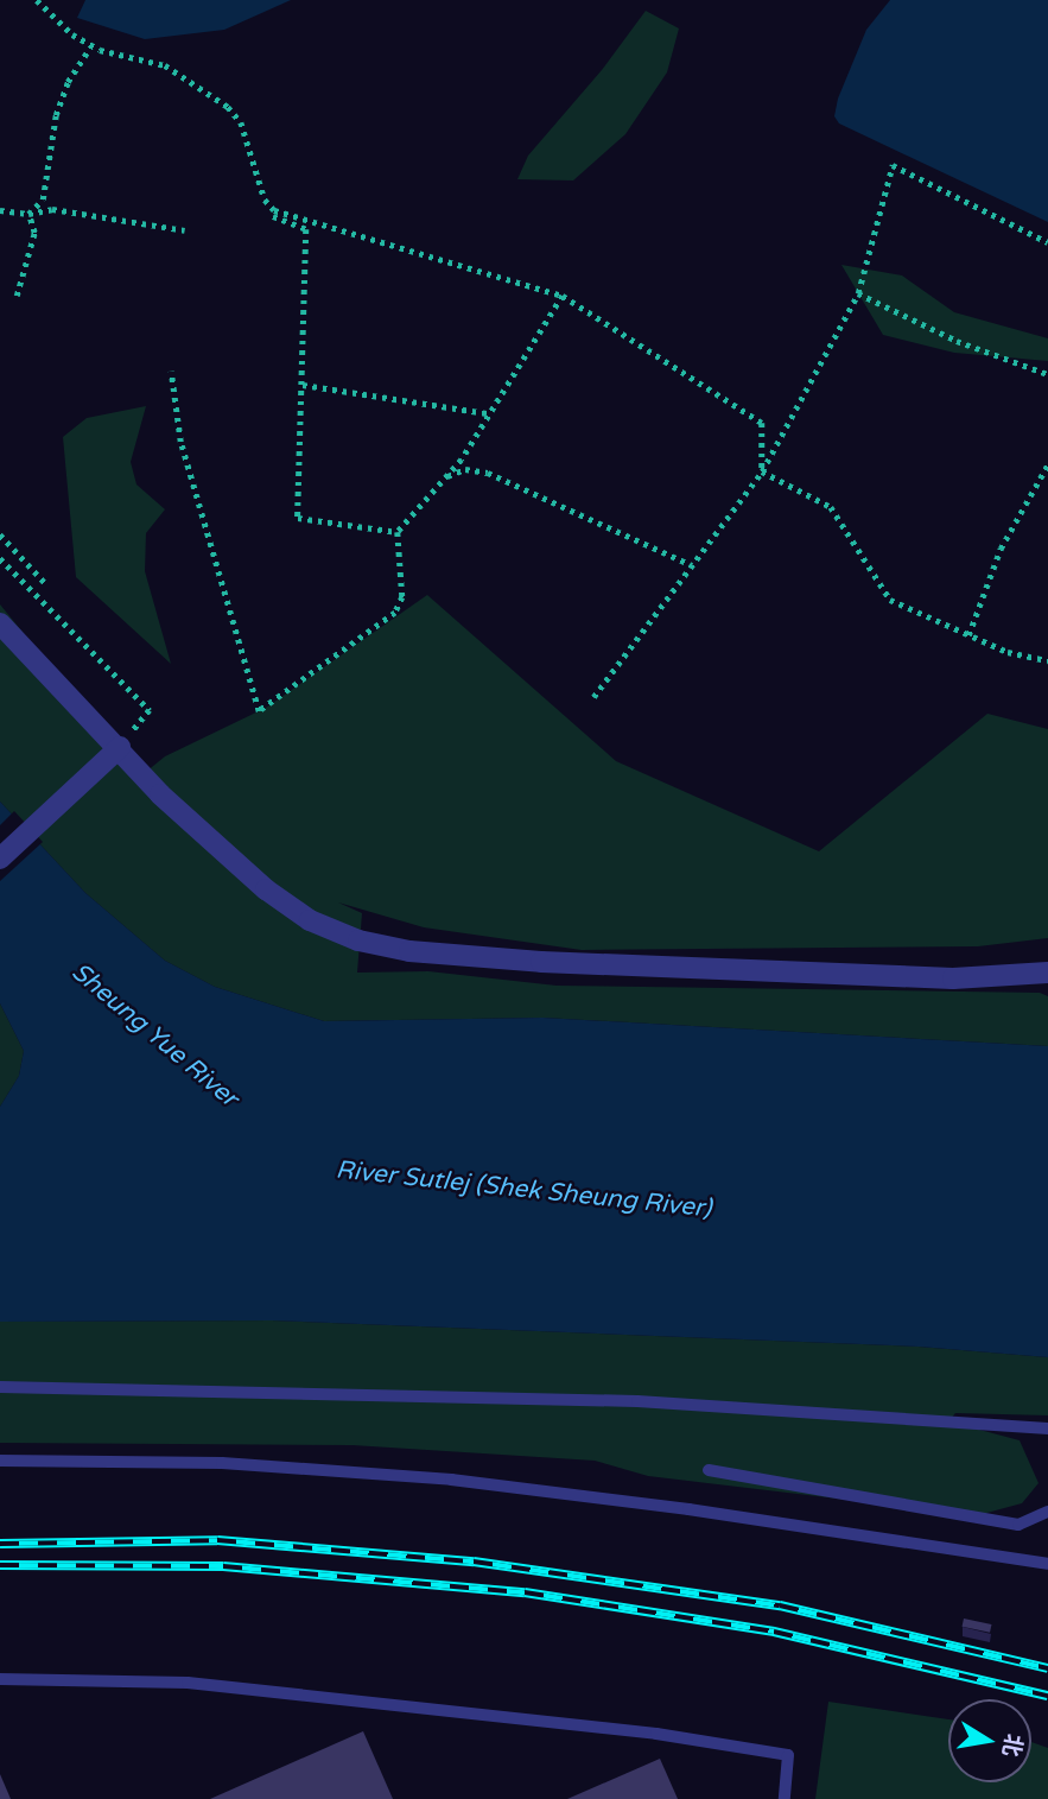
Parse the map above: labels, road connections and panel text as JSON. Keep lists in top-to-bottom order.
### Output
{
  "water": ["Sheung Yue River", "River Sutlej (Shek Sheung River)"],
  "north": "right"
}
